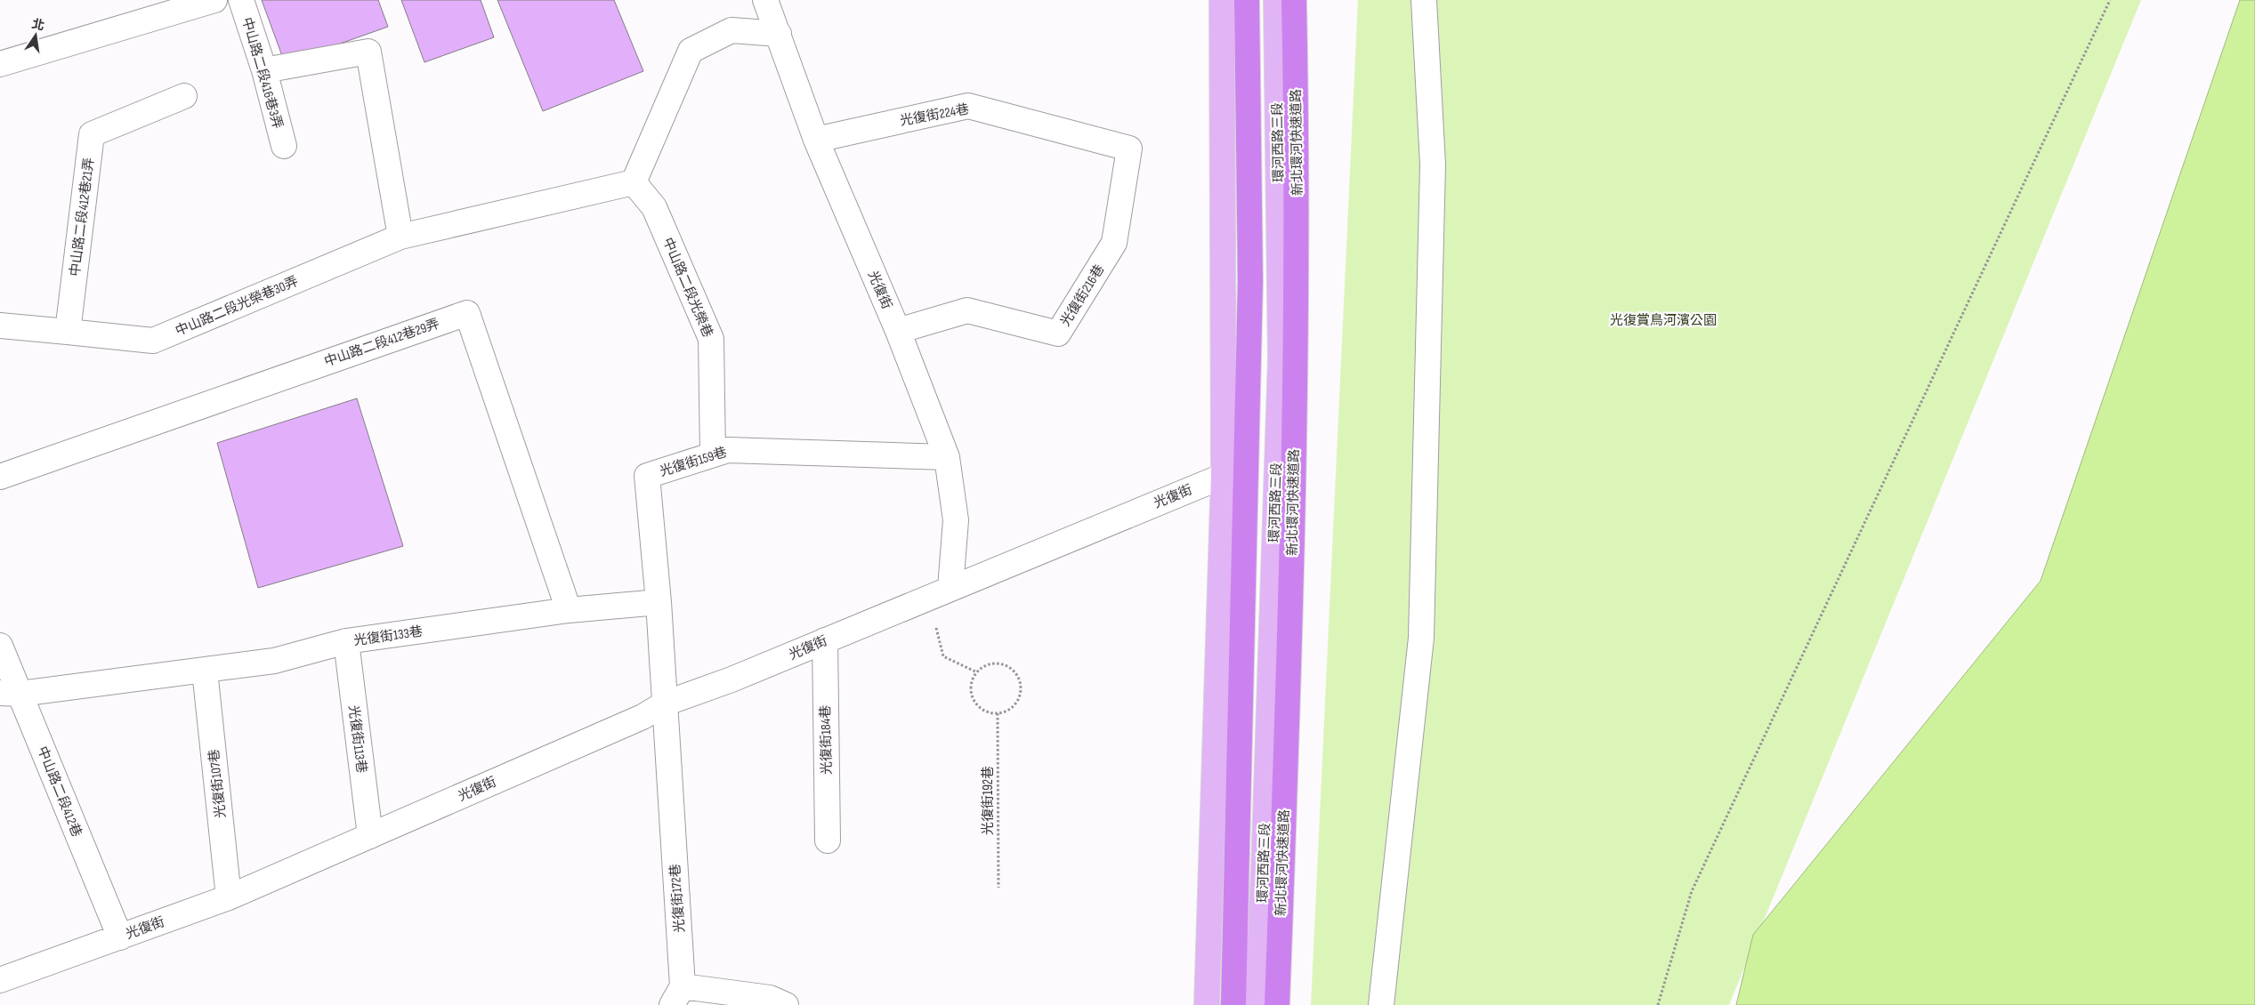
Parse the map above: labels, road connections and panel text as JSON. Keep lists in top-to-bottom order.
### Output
{
  "streets": {
    "highway": ["新北環河快速道路"],
    "main road": ["環河西路三段"],
    "street": [
      "中山路二段416巷3弄",
      "光復街224巷",
      "中山路二段412巷21弄",
      "中山路二段光榮巷",
      "光復街",
      "光復街216巷",
      "中山路二段光榮巷30弄",
      "中山路二段412巷29弄",
      "光復街159巷",
      "光復街133巷",
      "光復街113巷",
      "光復街184巷",
      "光復街107巷",
      "中山路二段412巷",
      "光復街172巷"
    ],
    "path": ["光復街192巷"]
  },
  "crossings": [
    ["光復街224巷", "光復街"],
    ["光復街224巷", "光復街216巷"],
    ["中山路二段412巷21弄", "中山路二段光榮巷30弄"],
    ["中山路二段光榮巷", "中山路二段光榮巷30弄"],
    ["中山路二段光榮巷", "光復街159巷"],
    ["光復街", "光復街216巷"],
    ["光復街", "光復街159巷"],
    ["光復街", "光復街113巷"],
    ["光復街", "光復街184巷"],
    ["光復街", "光復街107巷"],
    ["光復街", "中山路二段412巷"],
    ["光復街", "光復街172巷"],
    ["中山路二段412巷29弄", "光復街133巷"],
    ["光復街159巷", "光復街133巷"],
    ["光復街133巷", "光復街113巷"],
    ["光復街133巷", "光復街107巷"],
    ["光復街133巷", "中山路二段412巷"]
  ],
  "parks": ["光復賞鳥河濱公園"],
  "north": "top"
}
